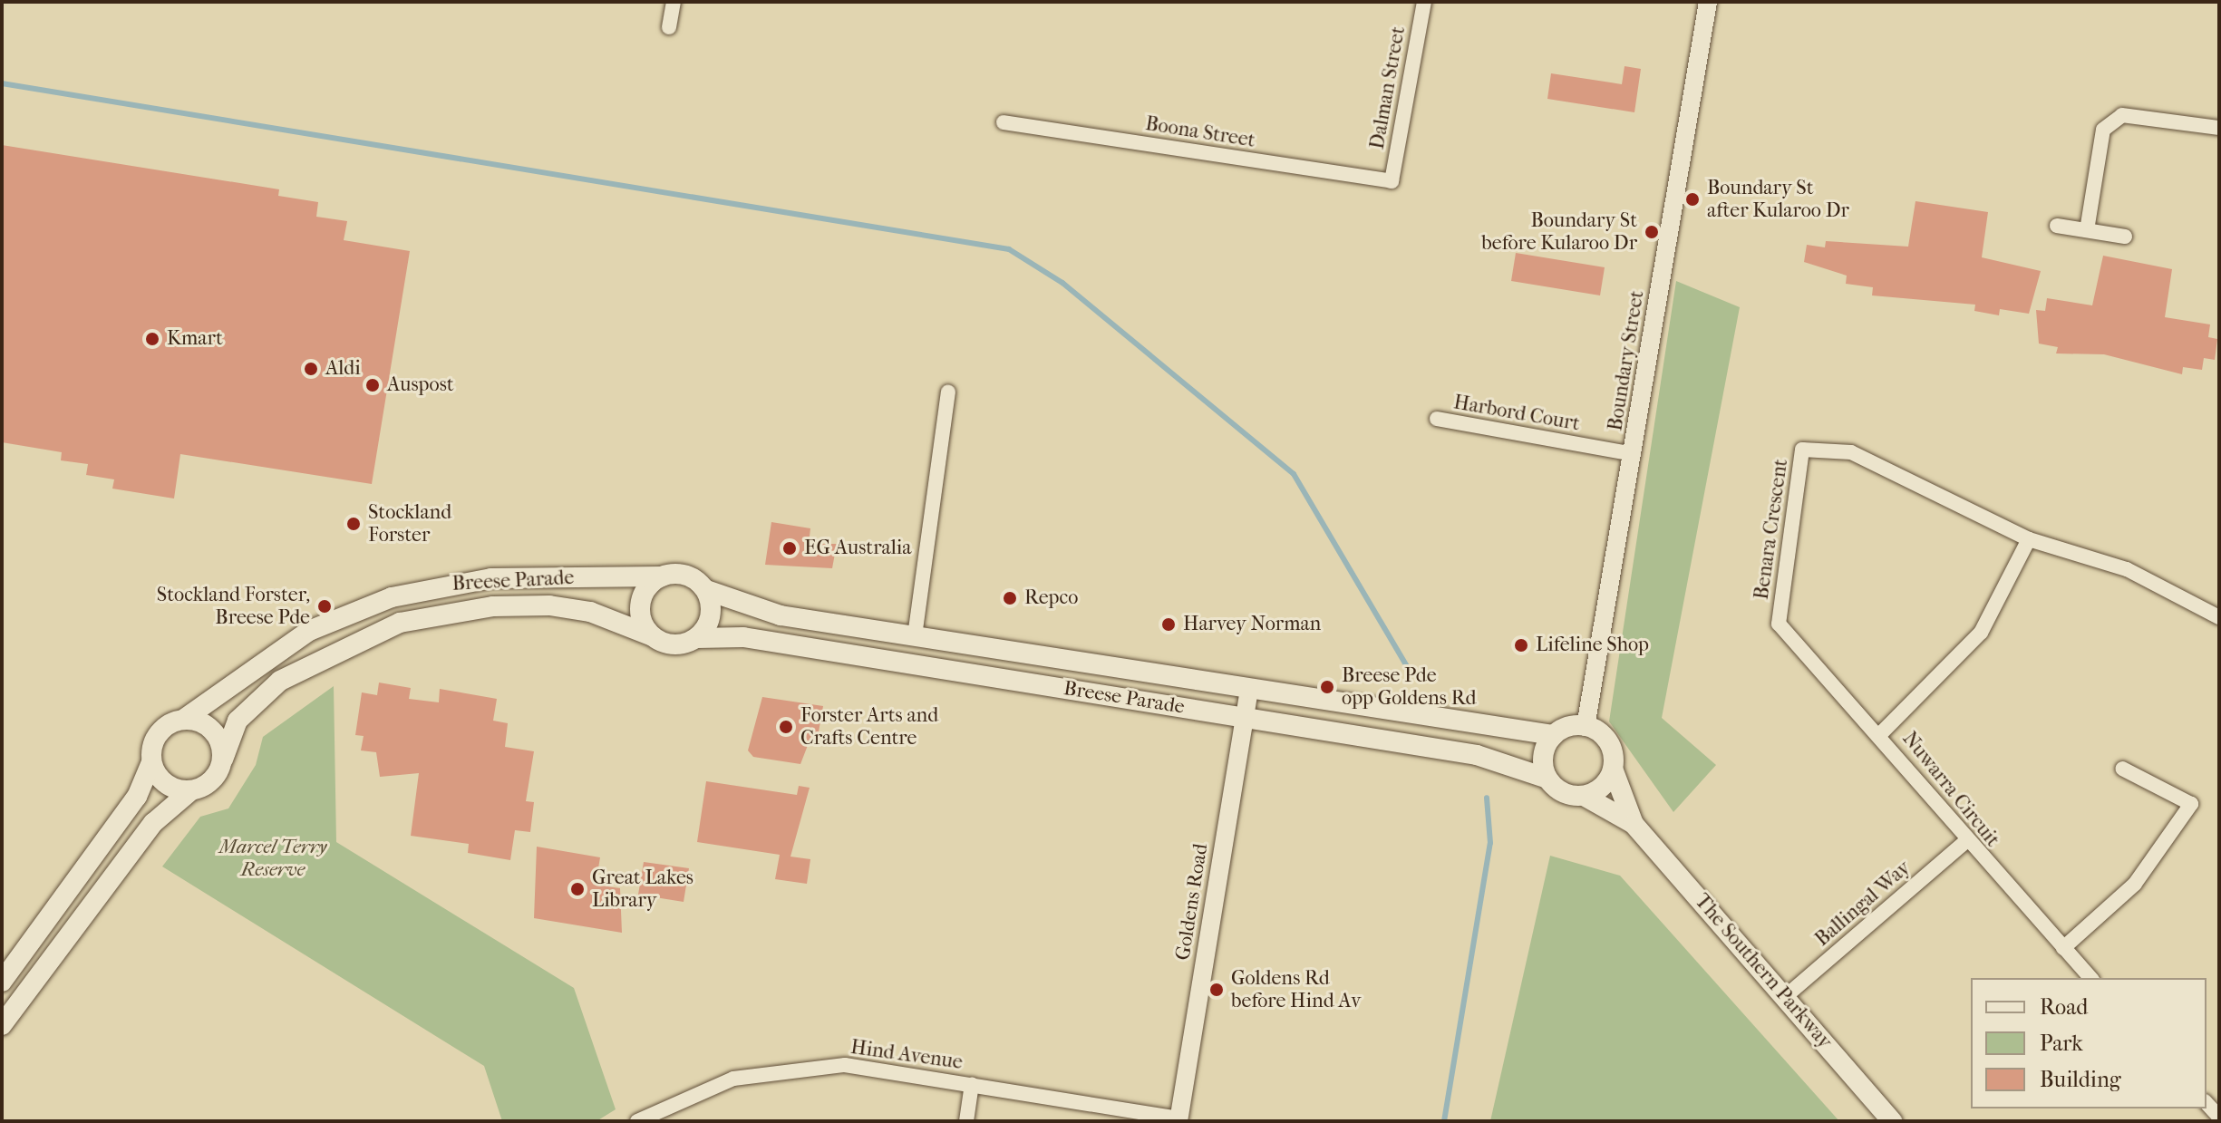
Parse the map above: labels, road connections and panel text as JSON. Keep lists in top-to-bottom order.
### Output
{
  "streets": {
    "main road": ["Breese Parade", "The Southern Parkway"],
    "street": [
      "Dalman Street",
      "Boona Street",
      "Boundary Street",
      "Harbord Court",
      "Benara Crescent",
      "Nuwarra Circuit",
      "Goldens Road",
      "Ballingal Way",
      "Hind Avenue"
    ]
  },
  "crossings": [
    ["Dalman Street", "Boona Street"],
    ["Boundary Street", "Harbord Court"],
    ["Boundary Street", "Breese Parade"],
    ["Boundary Street", "The Southern Parkway"],
    ["Benara Crescent", "Nuwarra Circuit"],
    ["Breese Parade", "Goldens Road"],
    ["Breese Parade", "The Southern Parkway"],
    ["Nuwarra Circuit", "Ballingal Way"],
    ["Goldens Road", "Hind Avenue"],
    ["Ballingal Way", "The Southern Parkway"]
  ],
  "parks": ["Marcel Terry Reserve"],
  "places": [
    "Boundary St after Kularoo Dr",
    "Boundary St before Kularoo Dr",
    "Kmart",
    "Aldi",
    "Auspost",
    "Stockland Forster",
    "EG Australia",
    "Repco",
    "Stockland Forster, Breese Pde",
    "Harvey Norman",
    "Lifeline Shop",
    "Breese Pde opp Goldens Rd",
    "Forster Arts and Crafts Centre",
    "Great Lakes Library",
    "Goldens Rd before Hind Av"
  ],
  "legend": ["Road", "Park", "Building"]
}
